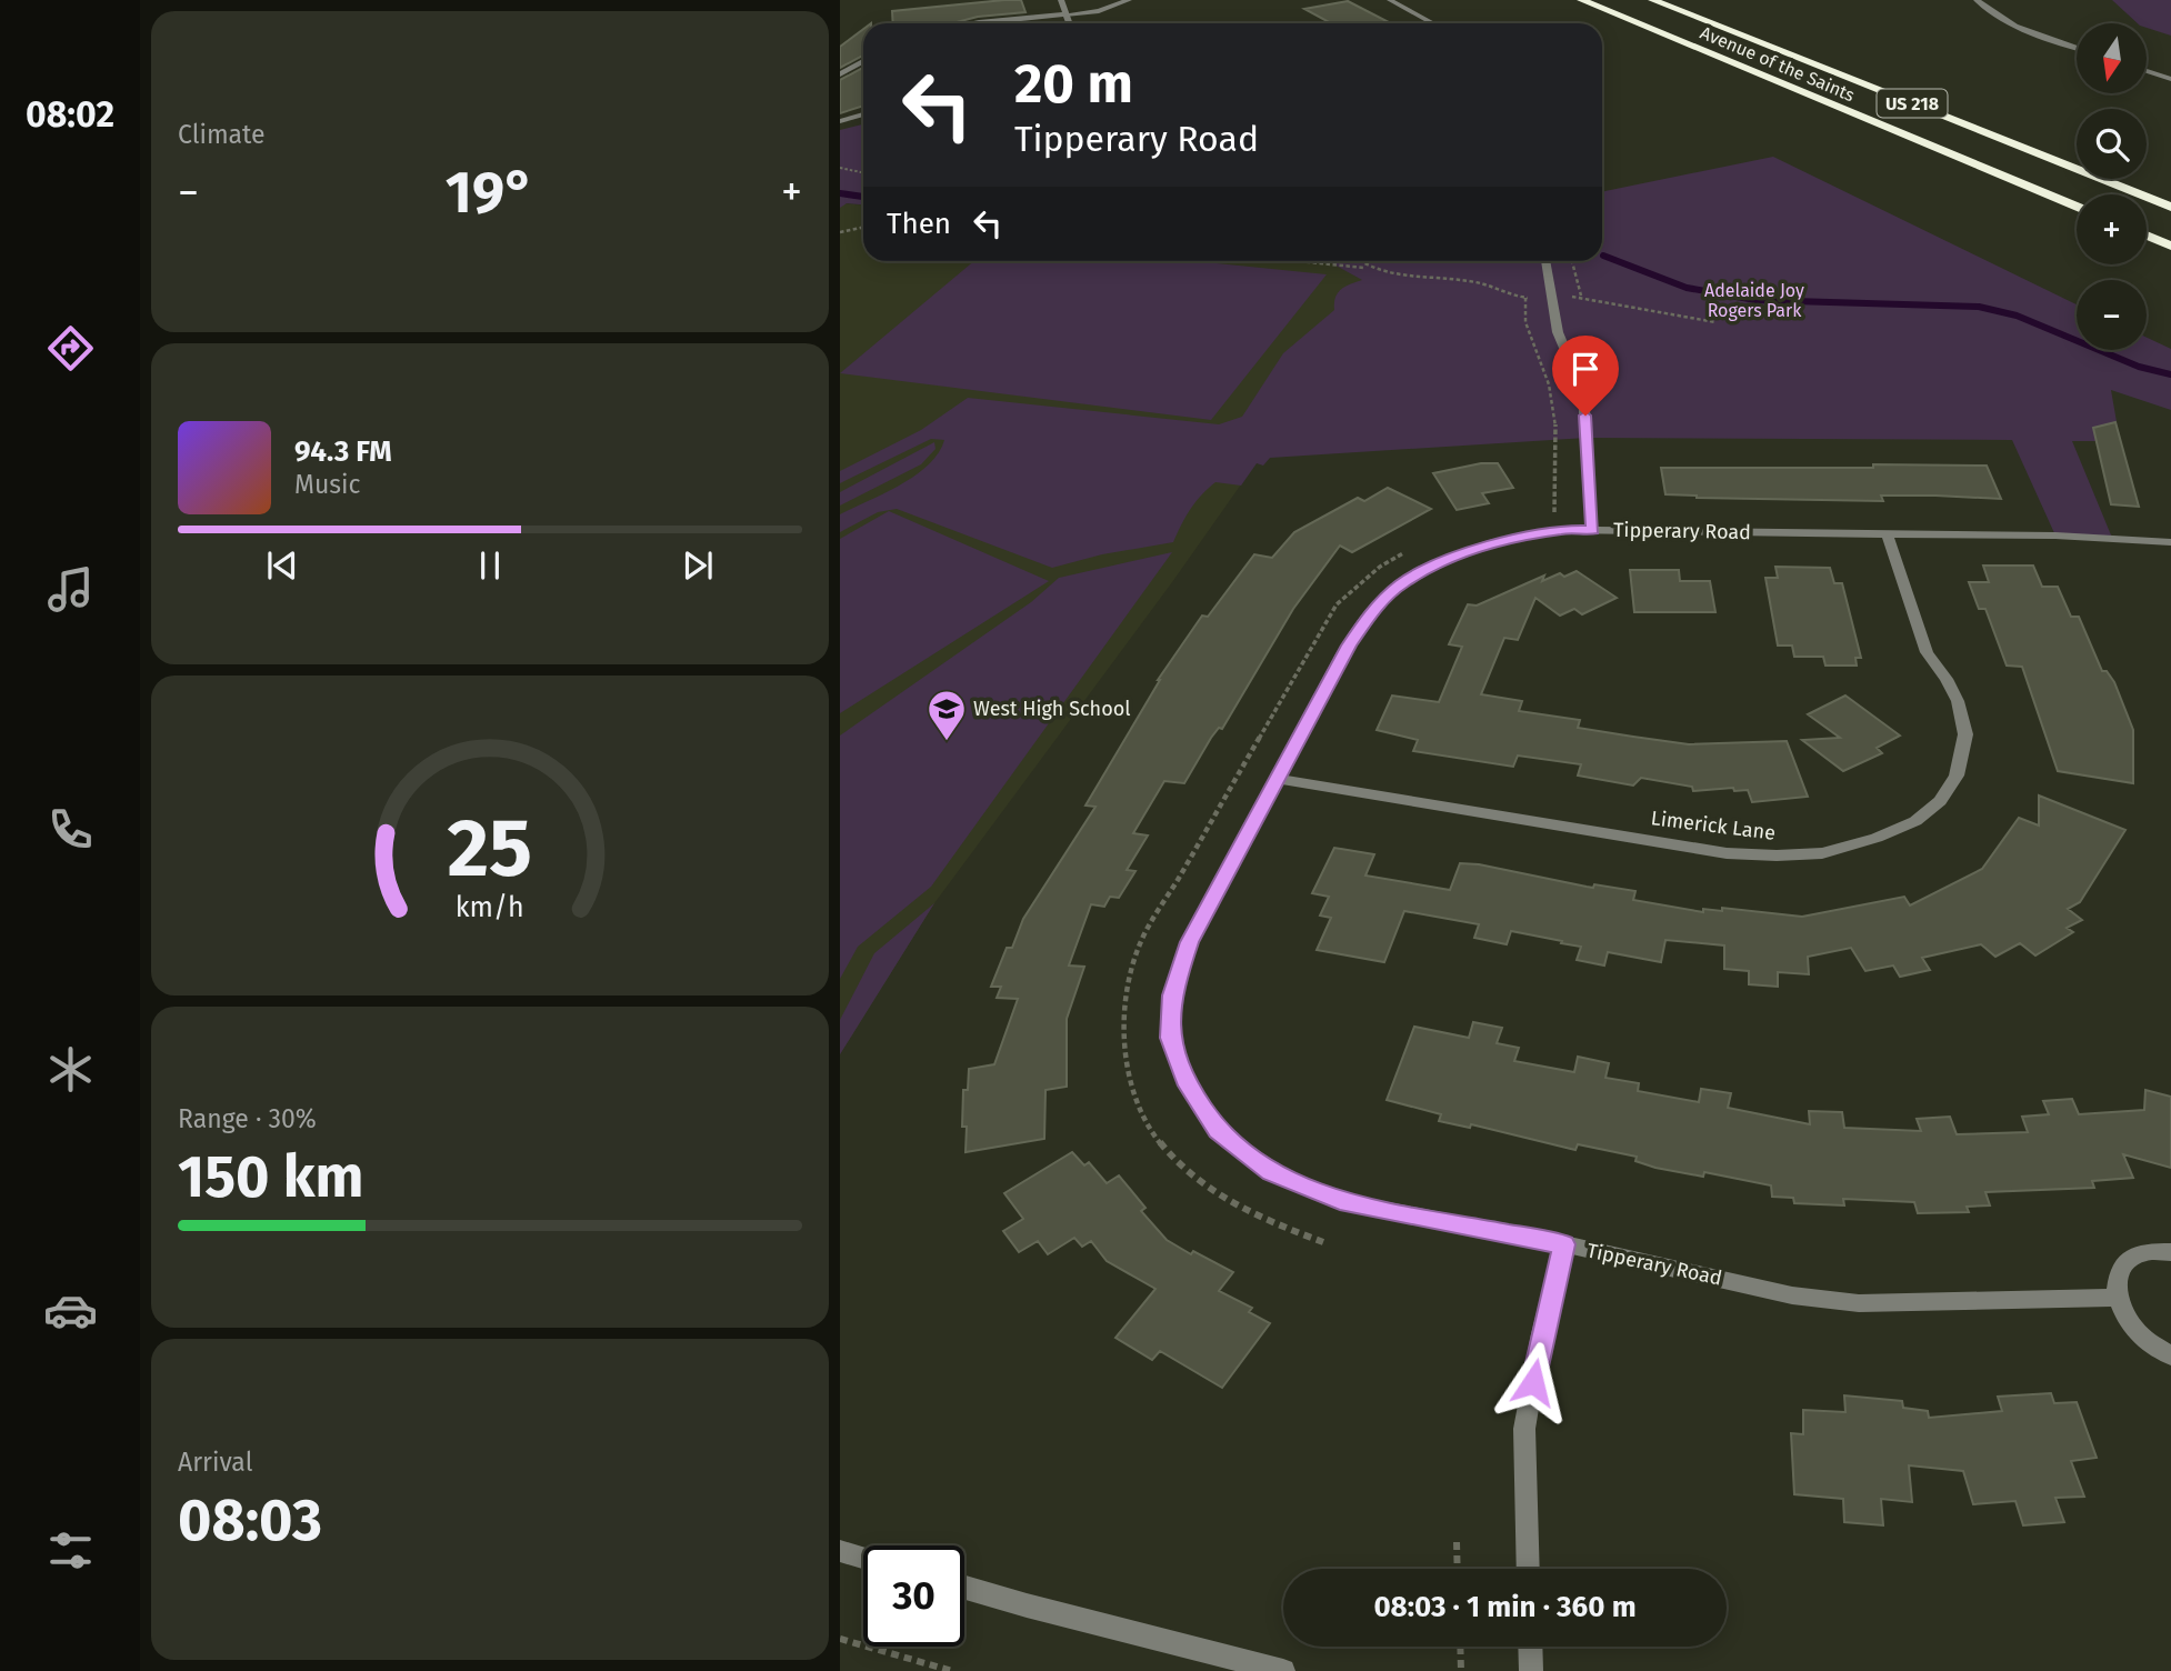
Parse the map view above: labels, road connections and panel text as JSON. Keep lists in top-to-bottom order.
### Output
{
  "streets": {
    "highway": ["Avenue of the Saints", "US 218"],
    "street": ["Tipperary Road", "Limerick Lane"]
  },
  "crossings": [
    ["Tipperary Road", "Limerick Lane"]
  ],
  "parks": ["Adelaide Joy Rogers Park"],
  "places": {
    "school or university": ["West High School"]
  },
  "north": "bottom",
  "page": {
    "tabs": "08:02",
    "tile": [
      "Climate",
      ["Range · 30%", "150 km"],
      ["Arrival", "08:03"]
    ],
    "map_buttons": ["+", "−"],
    "turn": ["20 m", "Tipperary Road"],
    "heat": ["−", "19°", "+"],
    "then": "Then",
    "song": ["94.3 FM", "Music"],
    "limit": "30",
    "trip": "08:03 · 1 min · 360 m",
    "gauge": ["25", "km/h"]
  }
}
